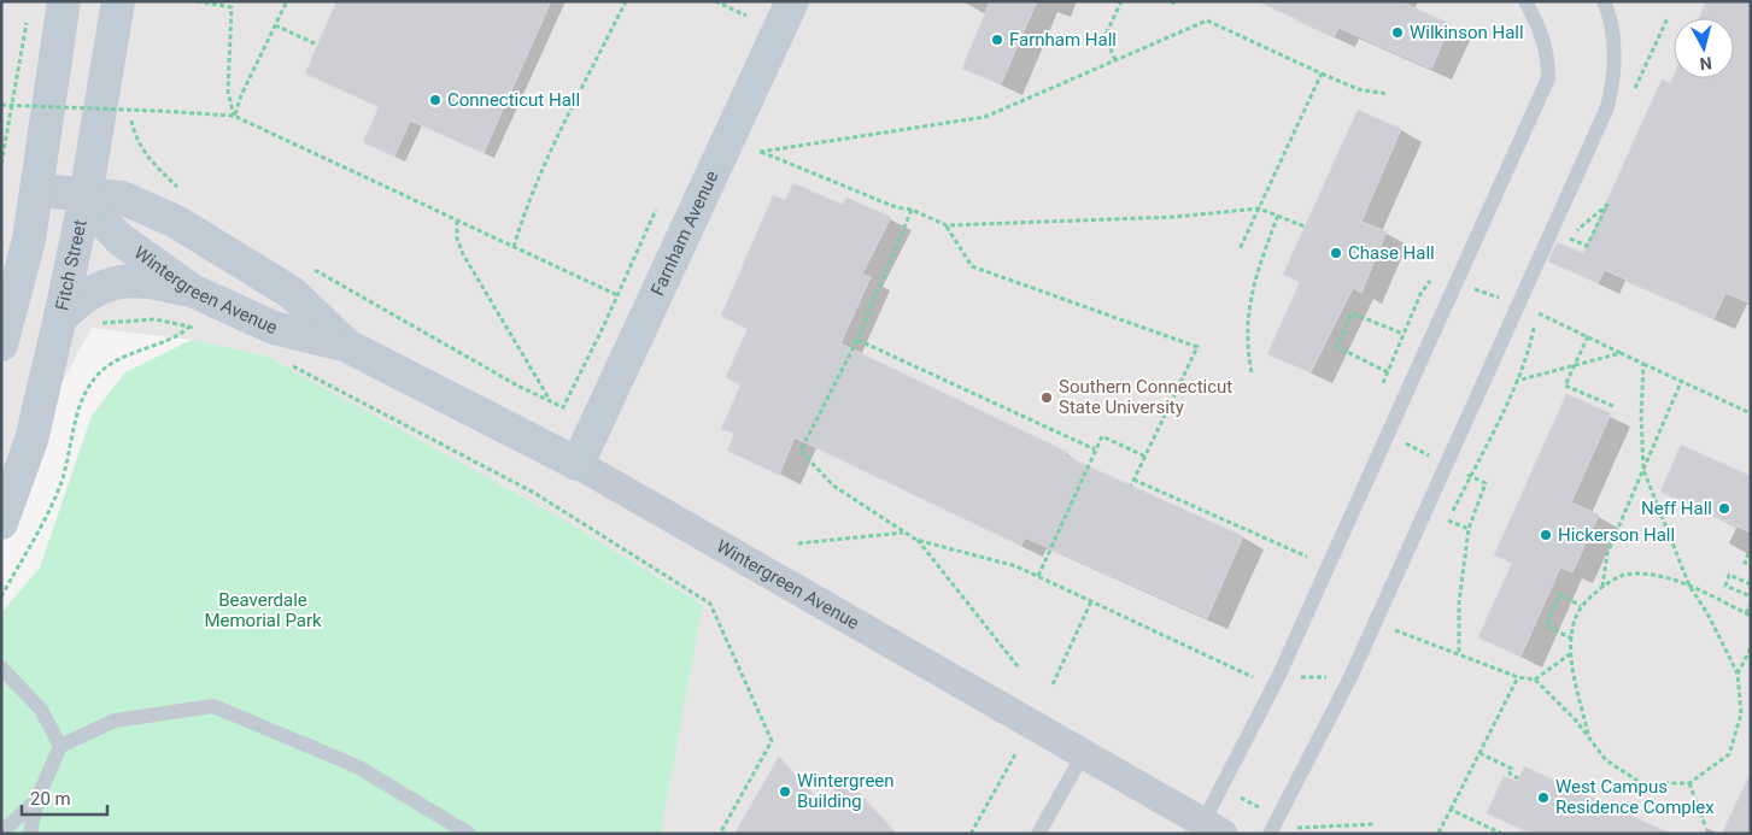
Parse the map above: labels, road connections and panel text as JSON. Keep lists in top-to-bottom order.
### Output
{
  "streets": {
    "street": ["Farnham Avenue", "Fitch Street", "Wintergreen Avenue"]
  },
  "crossings": [
    ["Farnham Avenue", "Wintergreen Avenue"],
    ["Fitch Street", "Wintergreen Avenue"]
  ],
  "parks": ["Beaverdale Memorial Park"],
  "places": [
    "Wilkinson Hall",
    "Farnham Hall",
    "Connecticut Hall",
    "Chase Hall",
    "Southern Connecticut State University",
    "Neff Hall",
    "Hickerson Hall",
    "Wintergreen Building",
    "West Campus Residence Complex"
  ],
  "scale_bar": "20 m",
  "north": "bottom"
}
